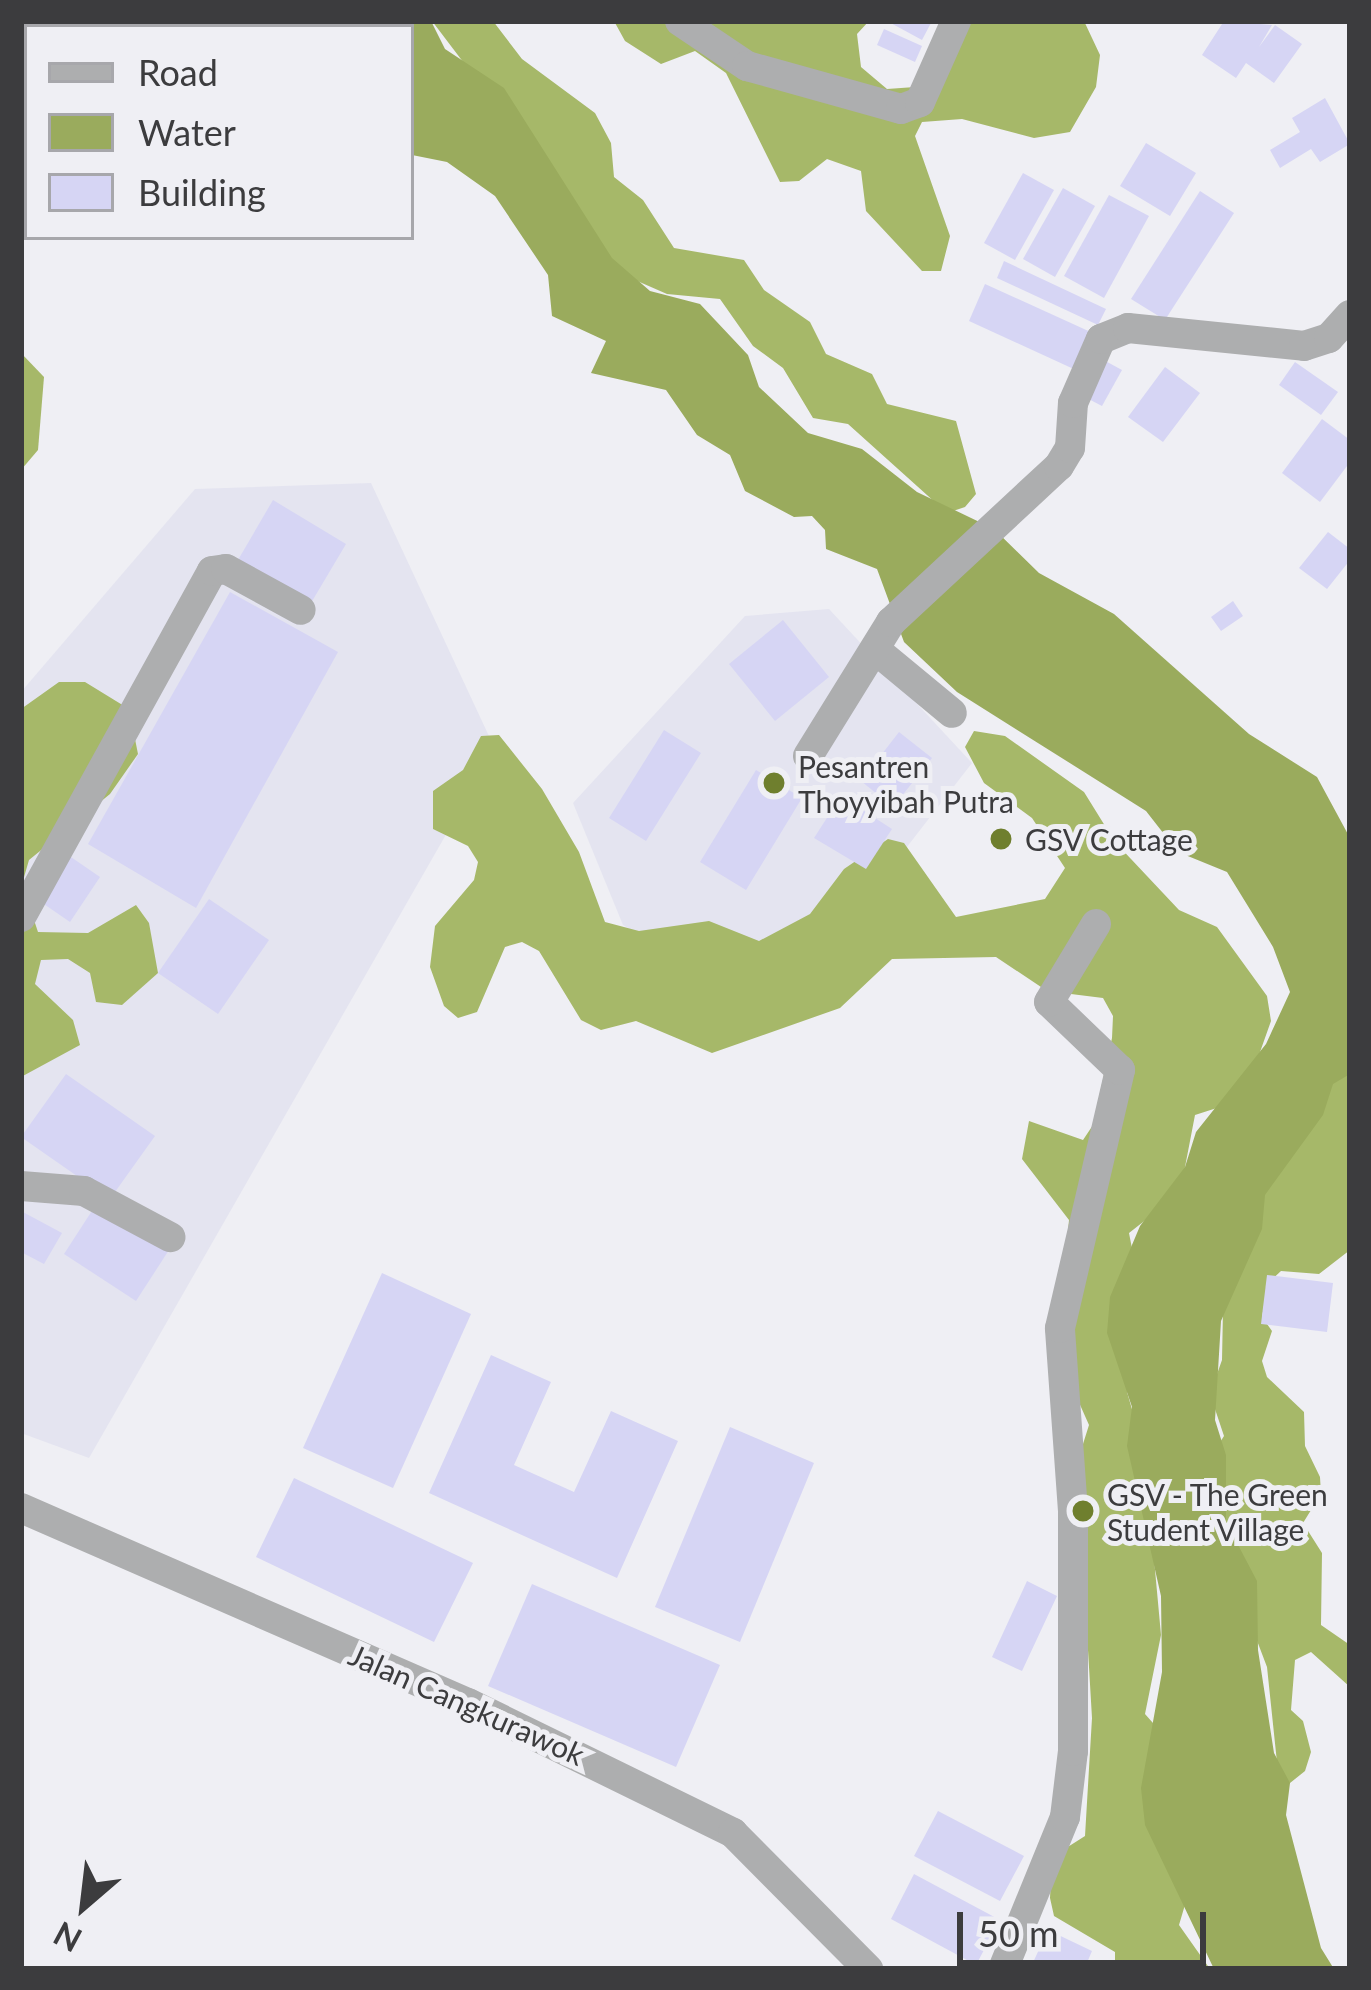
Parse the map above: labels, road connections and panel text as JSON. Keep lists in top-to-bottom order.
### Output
{
  "streets": {
    "street": ["Jalan Cangkurawok"]
  },
  "places": ["Pesantren Thoyyibah Putra", "GSV Cottage", "GSV - The Green Student Village"],
  "legend": ["Road", "Water", "Building"],
  "scale_bar": "50 m",
  "north": "bottom left"
}
